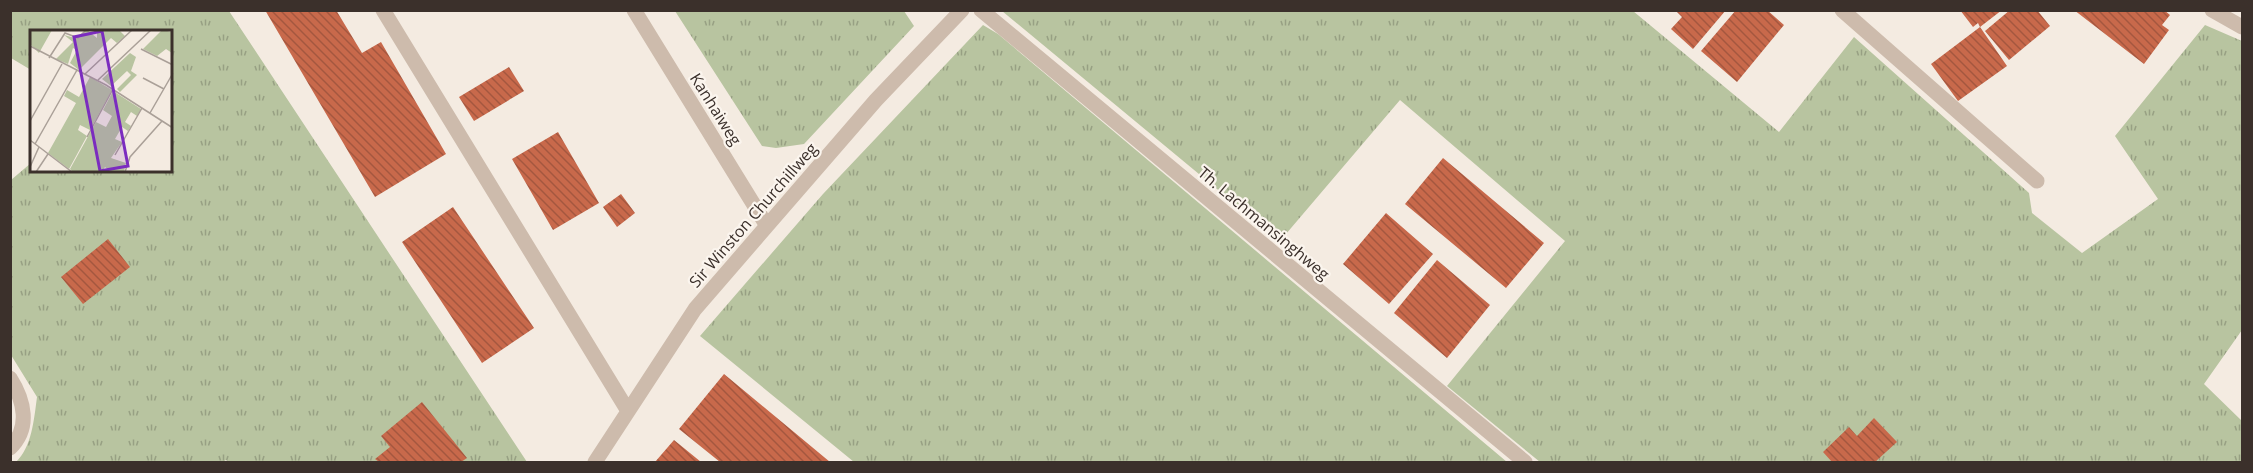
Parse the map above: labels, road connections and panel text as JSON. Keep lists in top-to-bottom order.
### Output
{
  "streets": {
    "street": ["Kanhaiweg", "Sir Winston Churchillweg", "Th. Lachmansinghweg"]
  },
  "crossings": [
    ["Kanhaiweg", "Sir Winston Churchillweg"]
  ]
}
